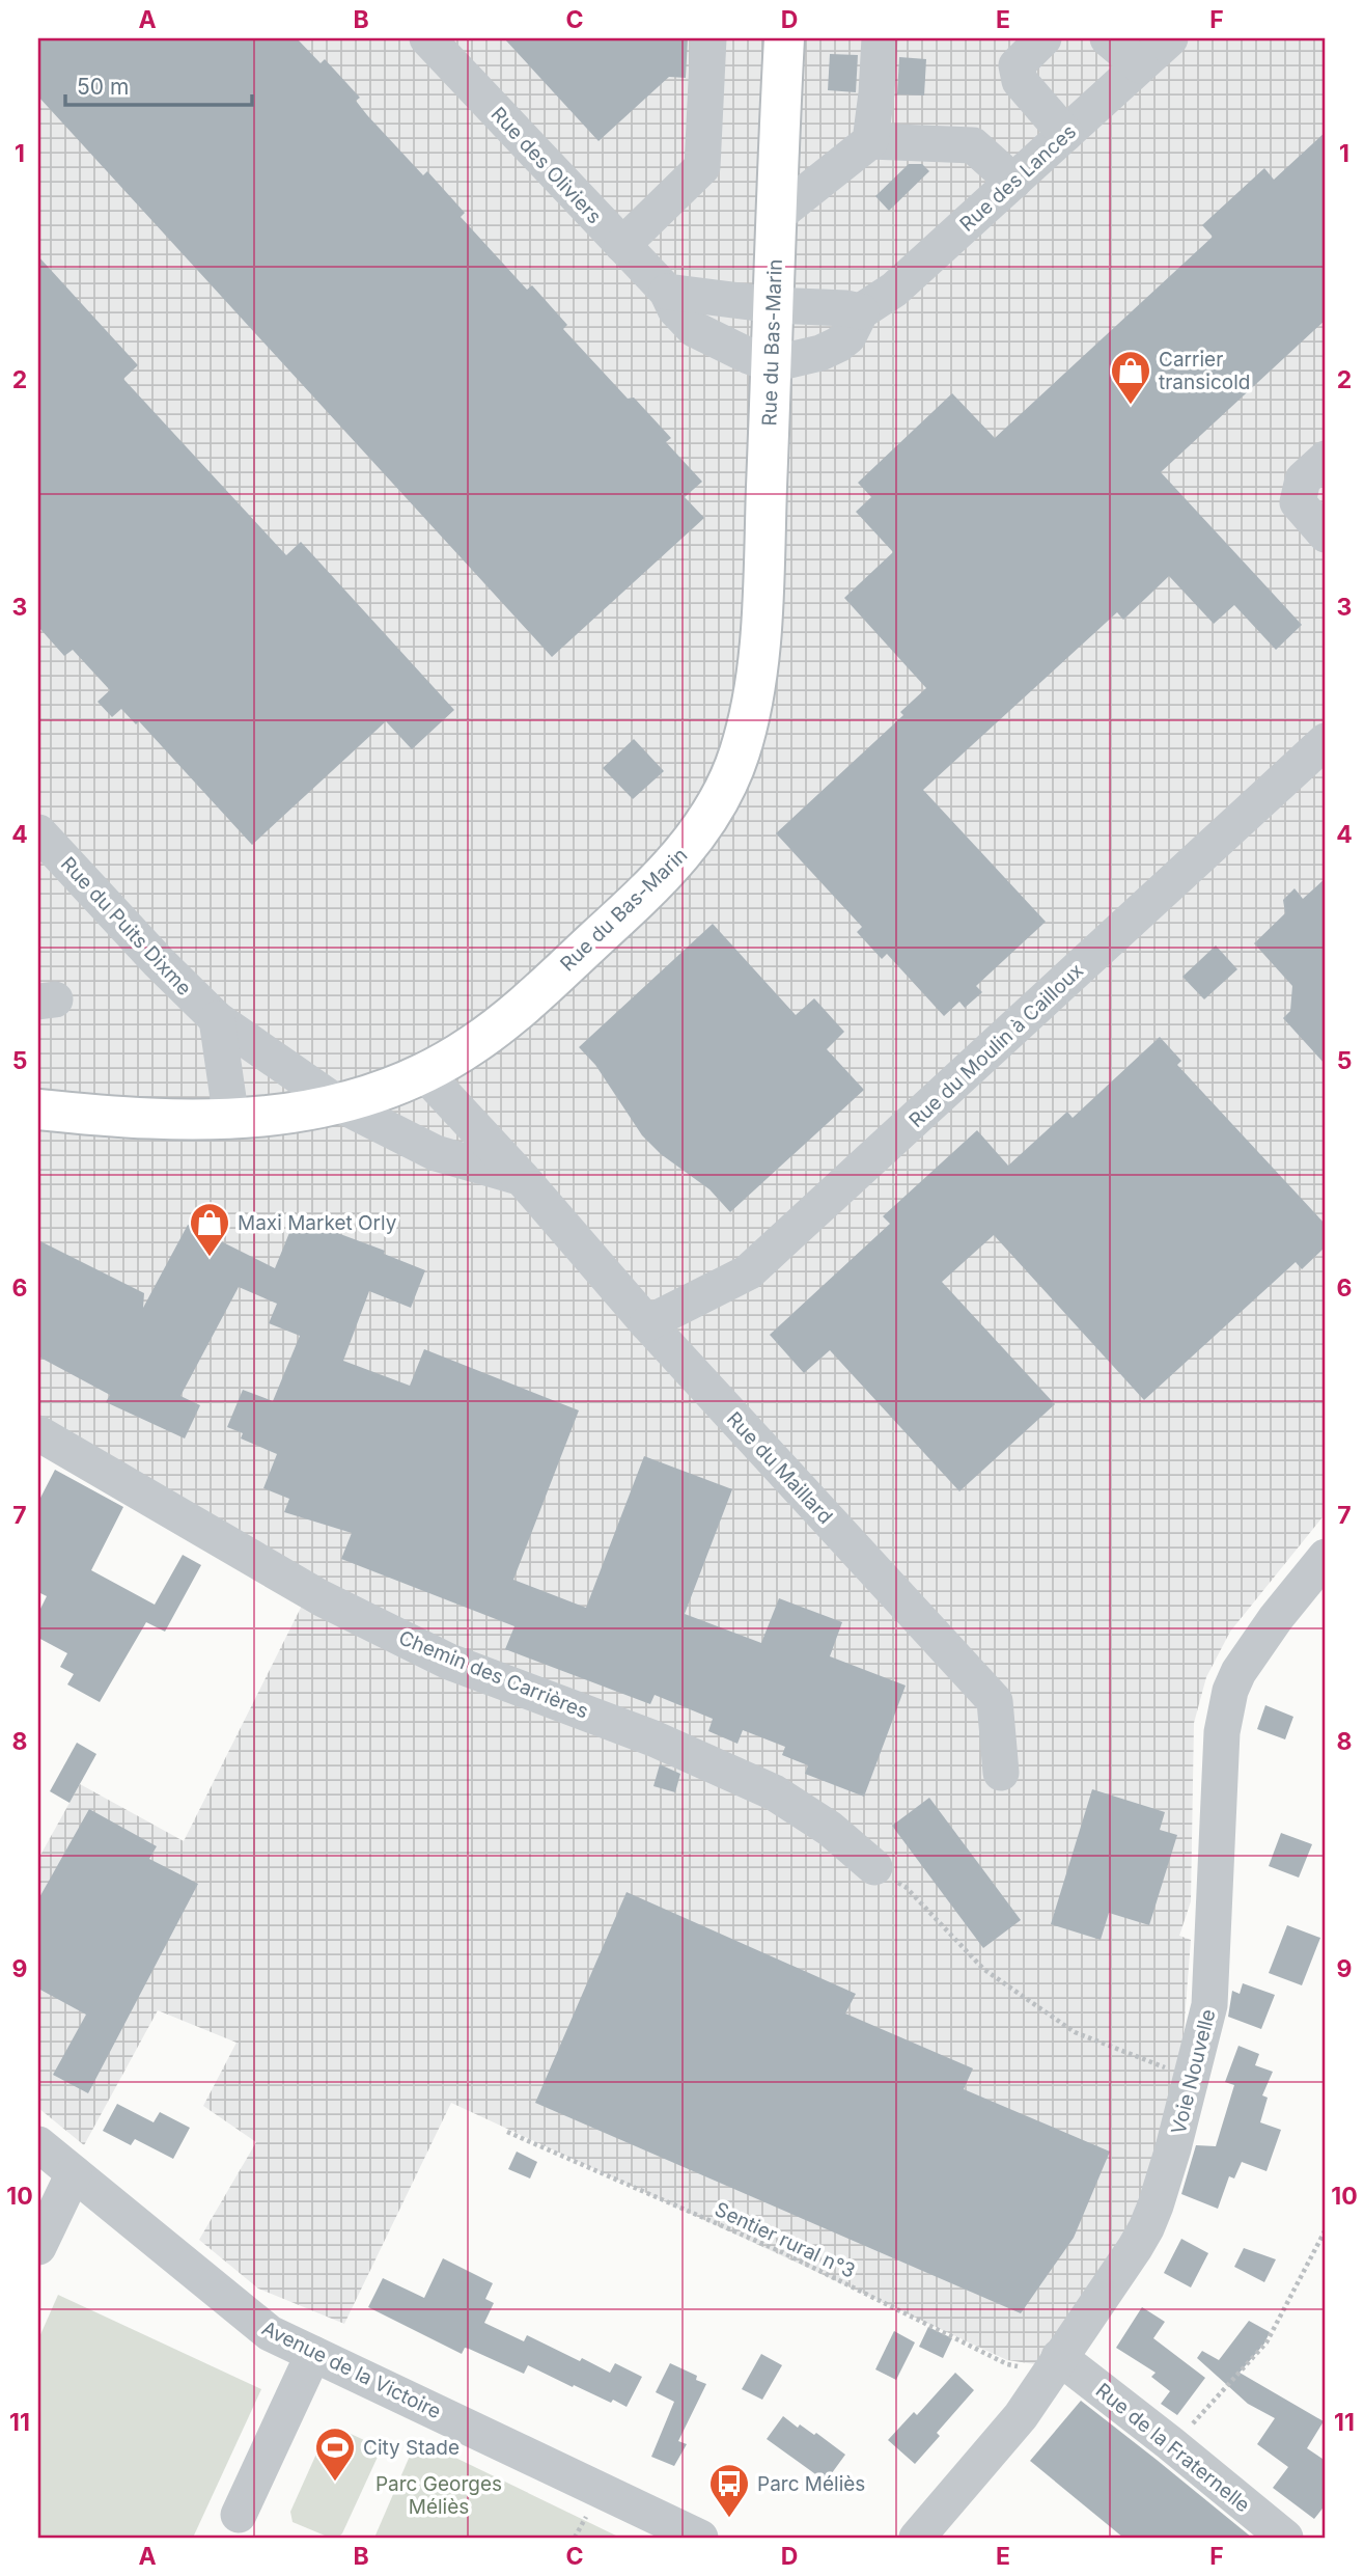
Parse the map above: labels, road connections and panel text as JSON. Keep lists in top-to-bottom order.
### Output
{
  "streets": {
    "main road": ["Rue du Bas-Marin"],
    "street": [
      "Rue des Oliviers",
      "Rue des Lances",
      "Rue du Puits Dixme",
      "Rue du Moulin à Cailloux",
      "Rue du Maillard",
      "Chemin des Carrières",
      "Voie Nouvelle",
      "Avenue de la Victoire",
      "Rue de la Fraternelle"
    ],
    "path": ["Sentier rural n°3"]
  },
  "crossings": [
    ["Rue des Oliviers", "Rue des Lances"],
    ["Rue des Oliviers", "Rue du Bas-Marin"],
    ["Rue des Lances", "Rue du Bas-Marin"],
    ["Rue du Bas-Marin", "Rue du Puits Dixme"],
    ["Rue du Bas-Marin", "Rue du Maillard"],
    ["Rue du Moulin à Cailloux", "Rue du Maillard"],
    ["Voie Nouvelle", "Sentier rural n°3"],
    ["Voie Nouvelle", "Rue de la Fraternelle"],
    ["Sentier rural n°3", "Rue de la Fraternelle"]
  ],
  "parks": ["Parc Georges Méliès"],
  "places": {
    "shop": ["Carrier transicold", "Maxi Market Orly"],
    "sports": ["City Stade"],
    "bus stop": ["Parc Méliès"]
  },
  "scale_bar": "50 m",
  "grid": {
    "columns": [
      "A",
      "B",
      "C",
      "D",
      "E",
      "F"
    ],
    "rows": [
      "1",
      "2",
      "3",
      "4",
      "5",
      "6",
      "7",
      "8",
      "9",
      "10",
      "11"
    ]
  }
}
